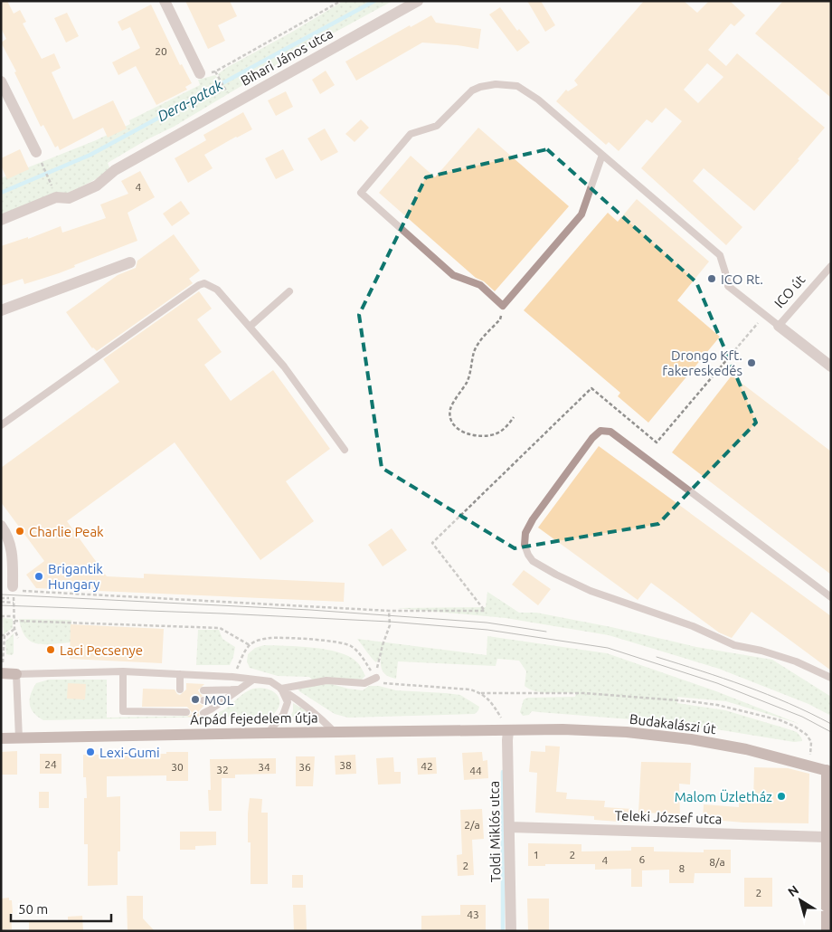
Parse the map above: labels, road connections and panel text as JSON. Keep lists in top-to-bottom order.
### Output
{
  "streets": {
    "main road": ["Árpád fejedelem útja", "Budakalászi út"],
    "street": [
      "Bihari János utca",
      "ICO út",
      "Teleki József utca",
      "Toldi Miklós utca"
    ]
  },
  "crossings": [
    ["Árpád fejedelem útja", "Budakalászi út"],
    ["Árpád fejedelem útja", "Toldi Miklós utca"],
    ["Budakalászi út", "Toldi Miklós utca"],
    ["Teleki József utca", "Toldi Miklós utca"]
  ],
  "water": ["Dera-patak"],
  "places": [
    "ICO Rt.",
    "Drongo Kft. fakereskedés",
    "Charlie Peak",
    "Brigantik Hungary",
    "Laci Pecsenye",
    "MOL",
    "Lexi-Gumi",
    "Malom Üzletház"
  ],
  "house_numbers": [
    "20",
    "4",
    "24",
    "38",
    "42",
    "30",
    "34",
    "36",
    "32",
    "44",
    "2/a",
    "1",
    "2",
    "6",
    "4",
    "8/a",
    "2",
    "8",
    "2",
    "43"
  ],
  "scale_bar": "50 m",
  "north": "top left"
}
